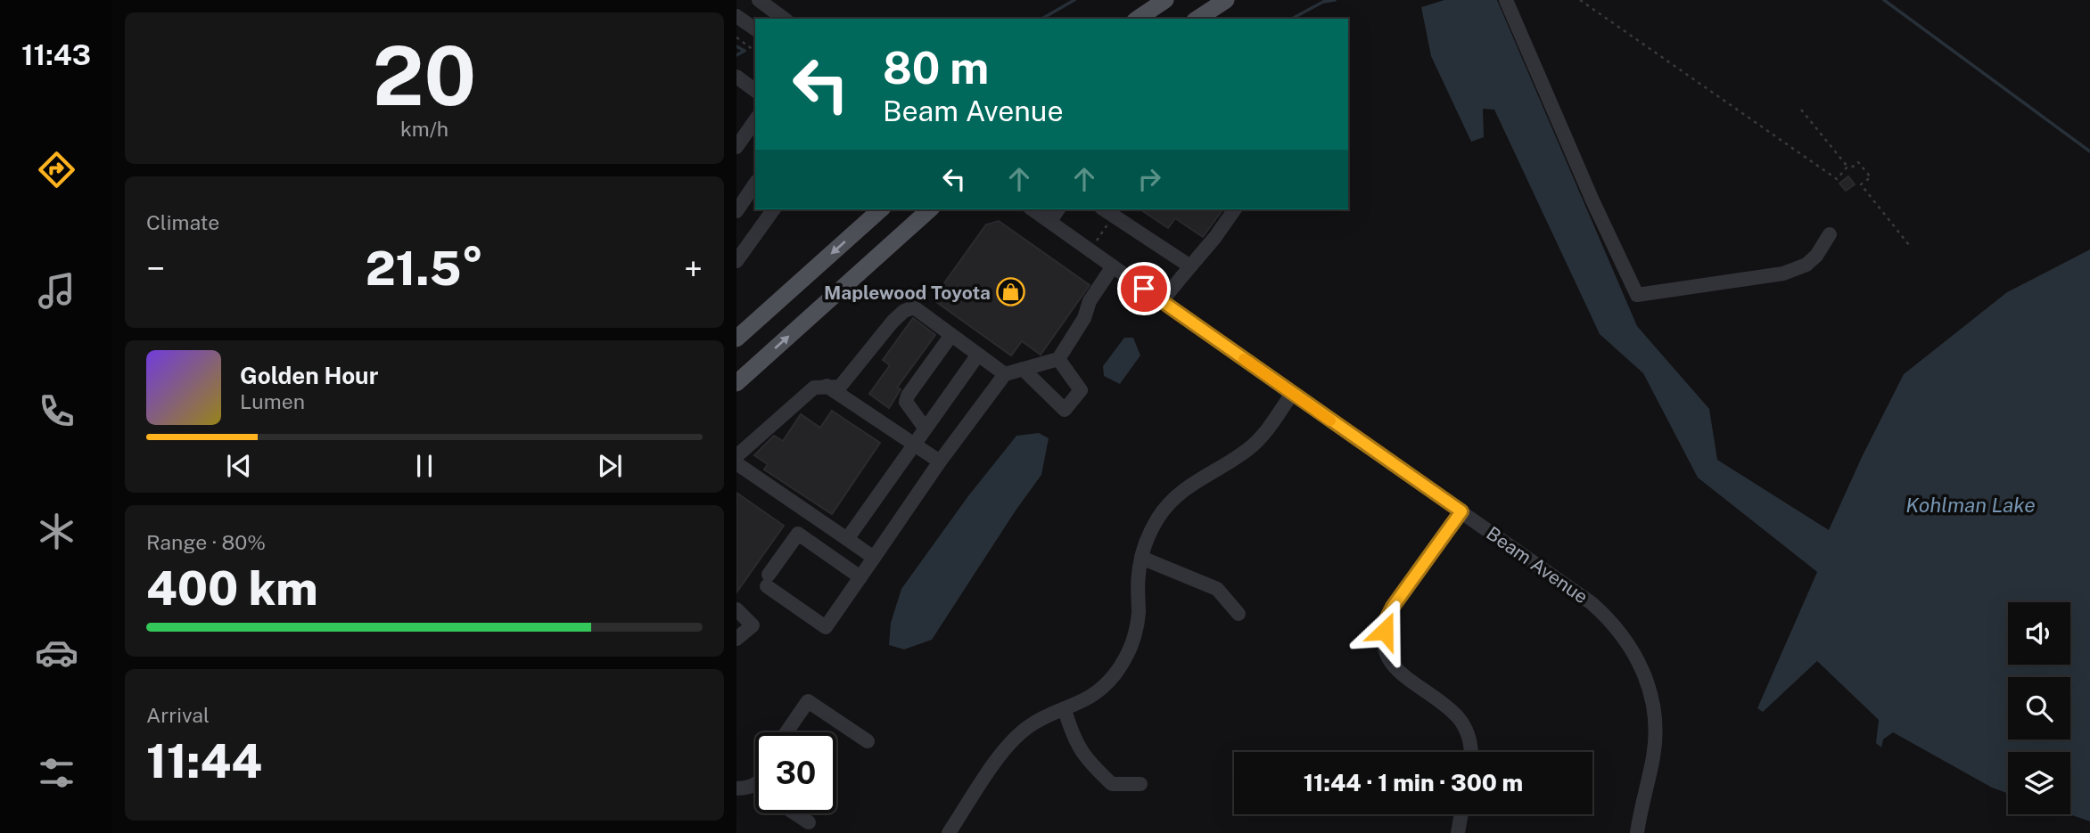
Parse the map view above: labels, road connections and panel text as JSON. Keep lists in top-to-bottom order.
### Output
{
  "streets": {
    "street": ["Beam Avenue"]
  },
  "water": ["Kohlman Lake"],
  "places": {
    "shop": ["Maplewood Toyota"]
  },
  "page": {
    "tabs": "11:43",
    "tile": [
      ["20", "km/h"],
      "Climate",
      ["Range · 80%", "400 km"],
      ["Arrival", "11:44"]
    ],
    "turn": ["80 m", "Beam Avenue"],
    "heat": ["−", "21.5°", "+"],
    "song": ["Golden Hour", "Lumen"],
    "limit": "30",
    "trip": "11:44 · 1 min · 300 m"
  }
}
